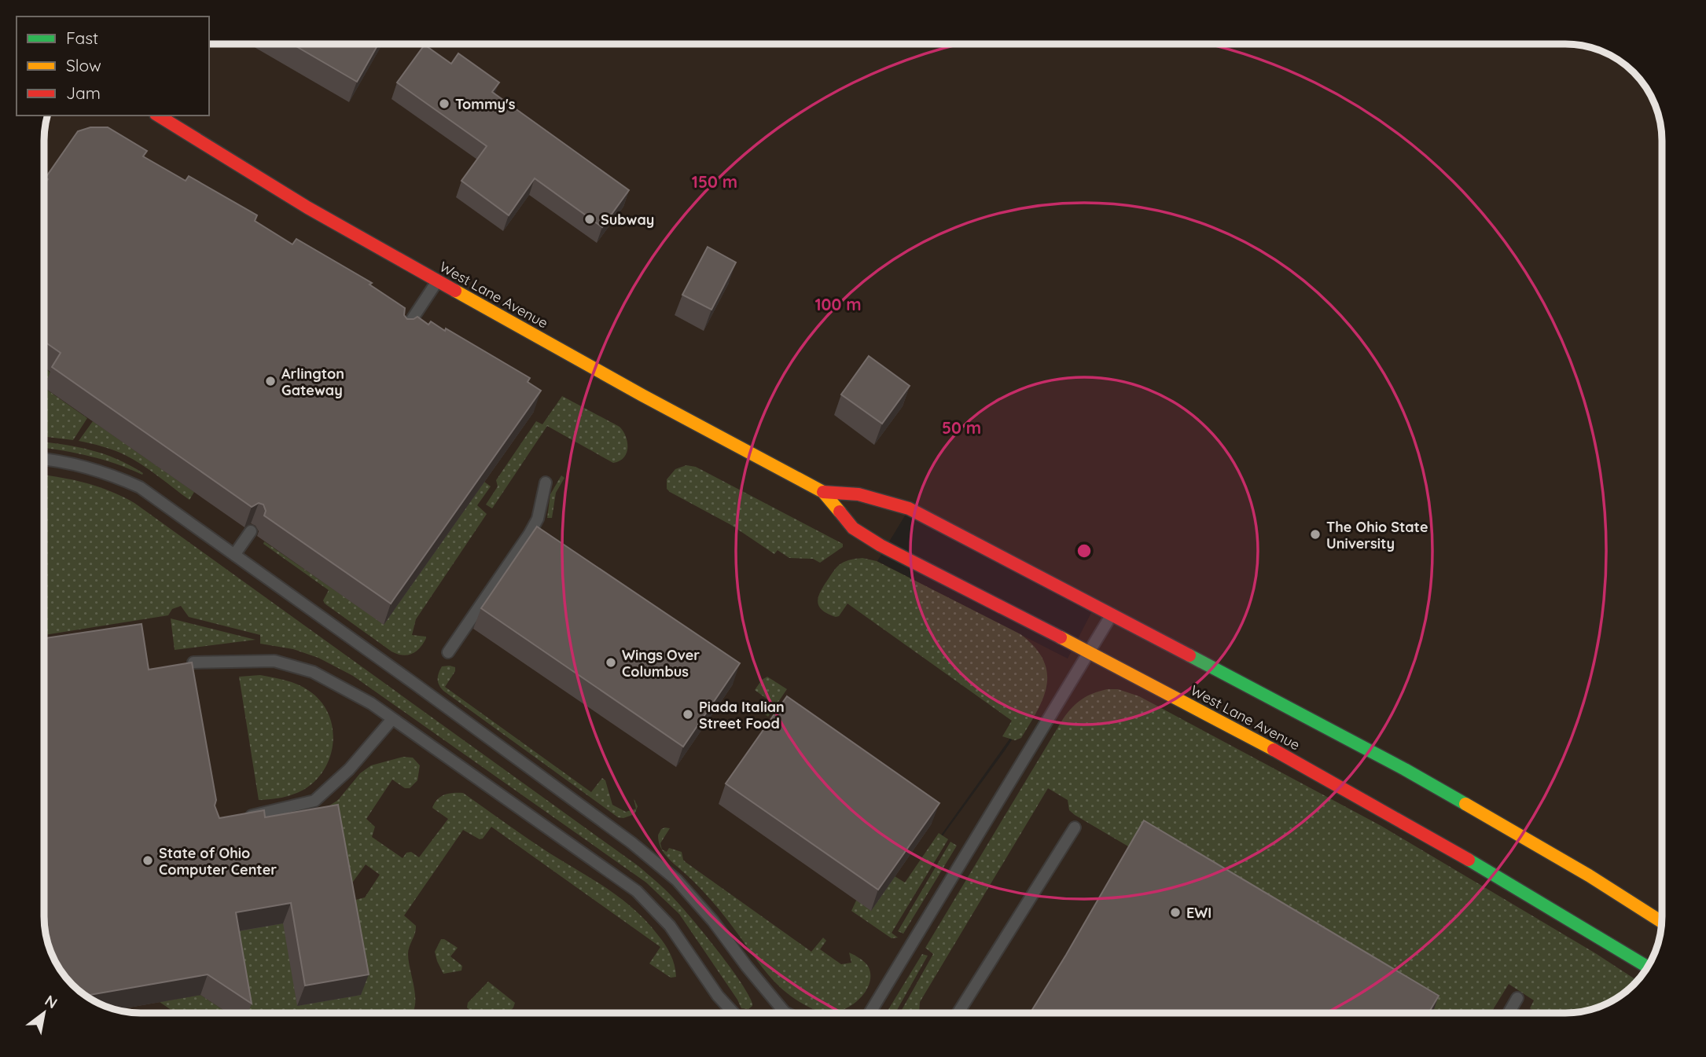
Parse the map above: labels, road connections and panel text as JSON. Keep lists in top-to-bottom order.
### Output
{
  "streets": {
    "main road": ["West Lane Avenue"]
  },
  "places": [
    "Tommy's",
    "Subway",
    "Arlington Gateway",
    "The Ohio State University",
    "Wings Over Columbus",
    "Piada Italian Street Food",
    "State of Ohio Computer Center",
    "EWI"
  ],
  "legend": ["Fast", "Slow", "Jam"],
  "north": "top right",
  "rings": ["150 m", "100 m", "50 m"]
}
